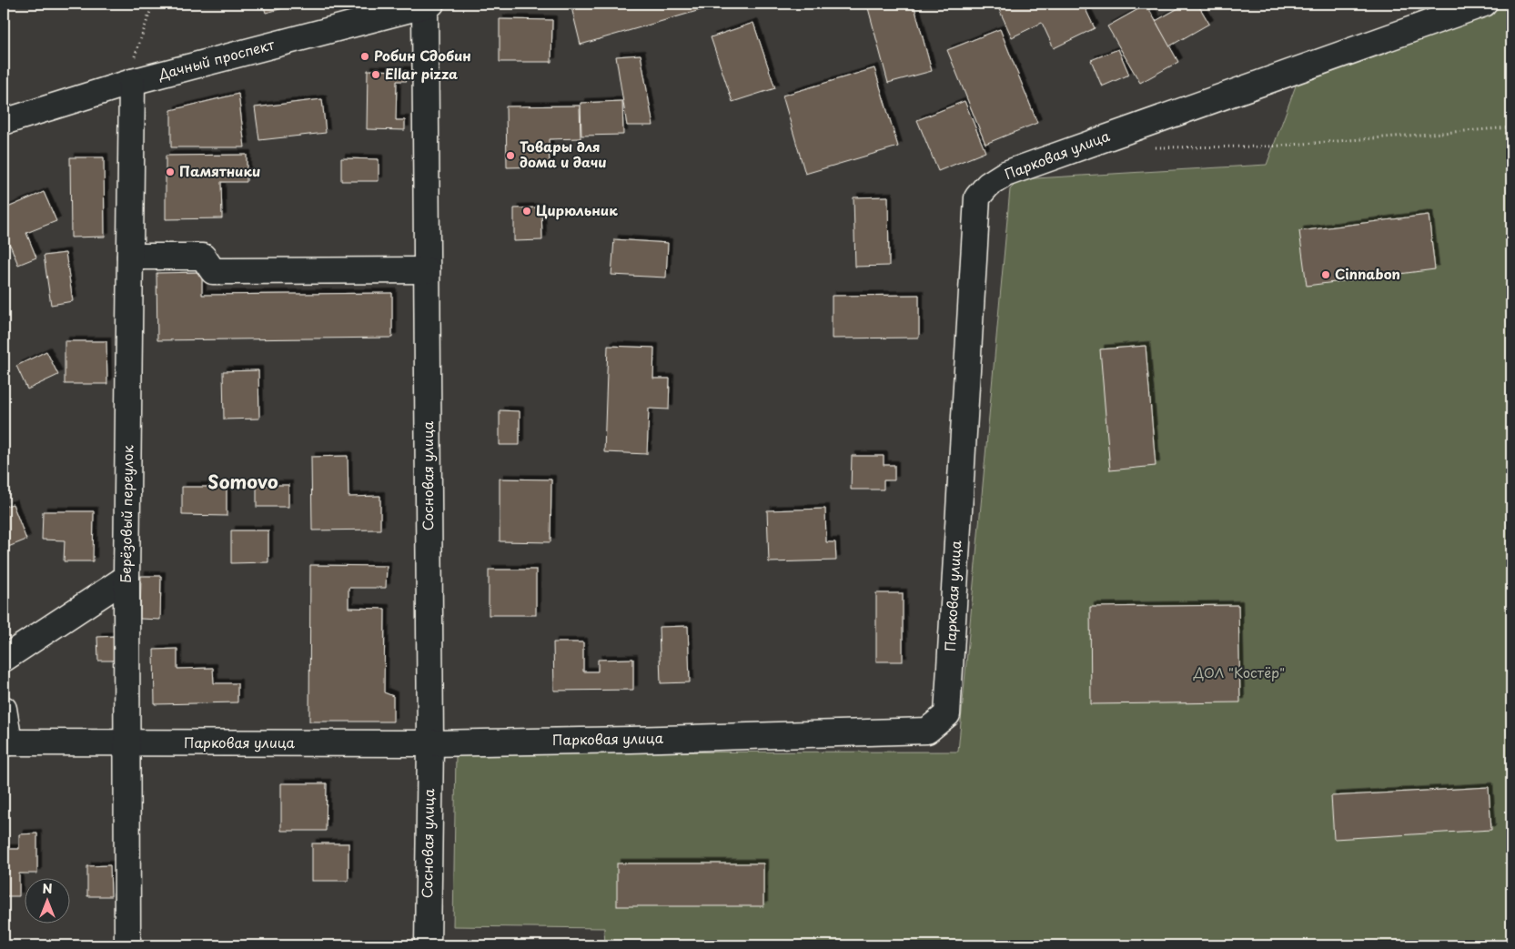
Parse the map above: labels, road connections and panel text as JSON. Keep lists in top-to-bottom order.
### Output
{
  "streets": {
    "street": [
      "Дачный проспект",
      "Парковая улица",
      "Сосновая улица",
      "Берёзовый переулок"
    ]
  },
  "crossings": [
    ["Дачный проспект", "Сосновая улица"],
    ["Дачный проспект", "Берёзовый переулок"],
    ["Парковая улица", "Сосновая улица"],
    ["Парковая улица", "Берёзовый переулок"]
  ],
  "districts": ["Somovo"],
  "parks": ["ДОЛ \"Костёр\""],
  "places": [
    "Робин Сдобин",
    "Ellar pizza",
    "Товары для дома и дачи",
    "Памятники",
    "Цирюльник",
    "Cinnabon"
  ],
  "north": "top"
}
